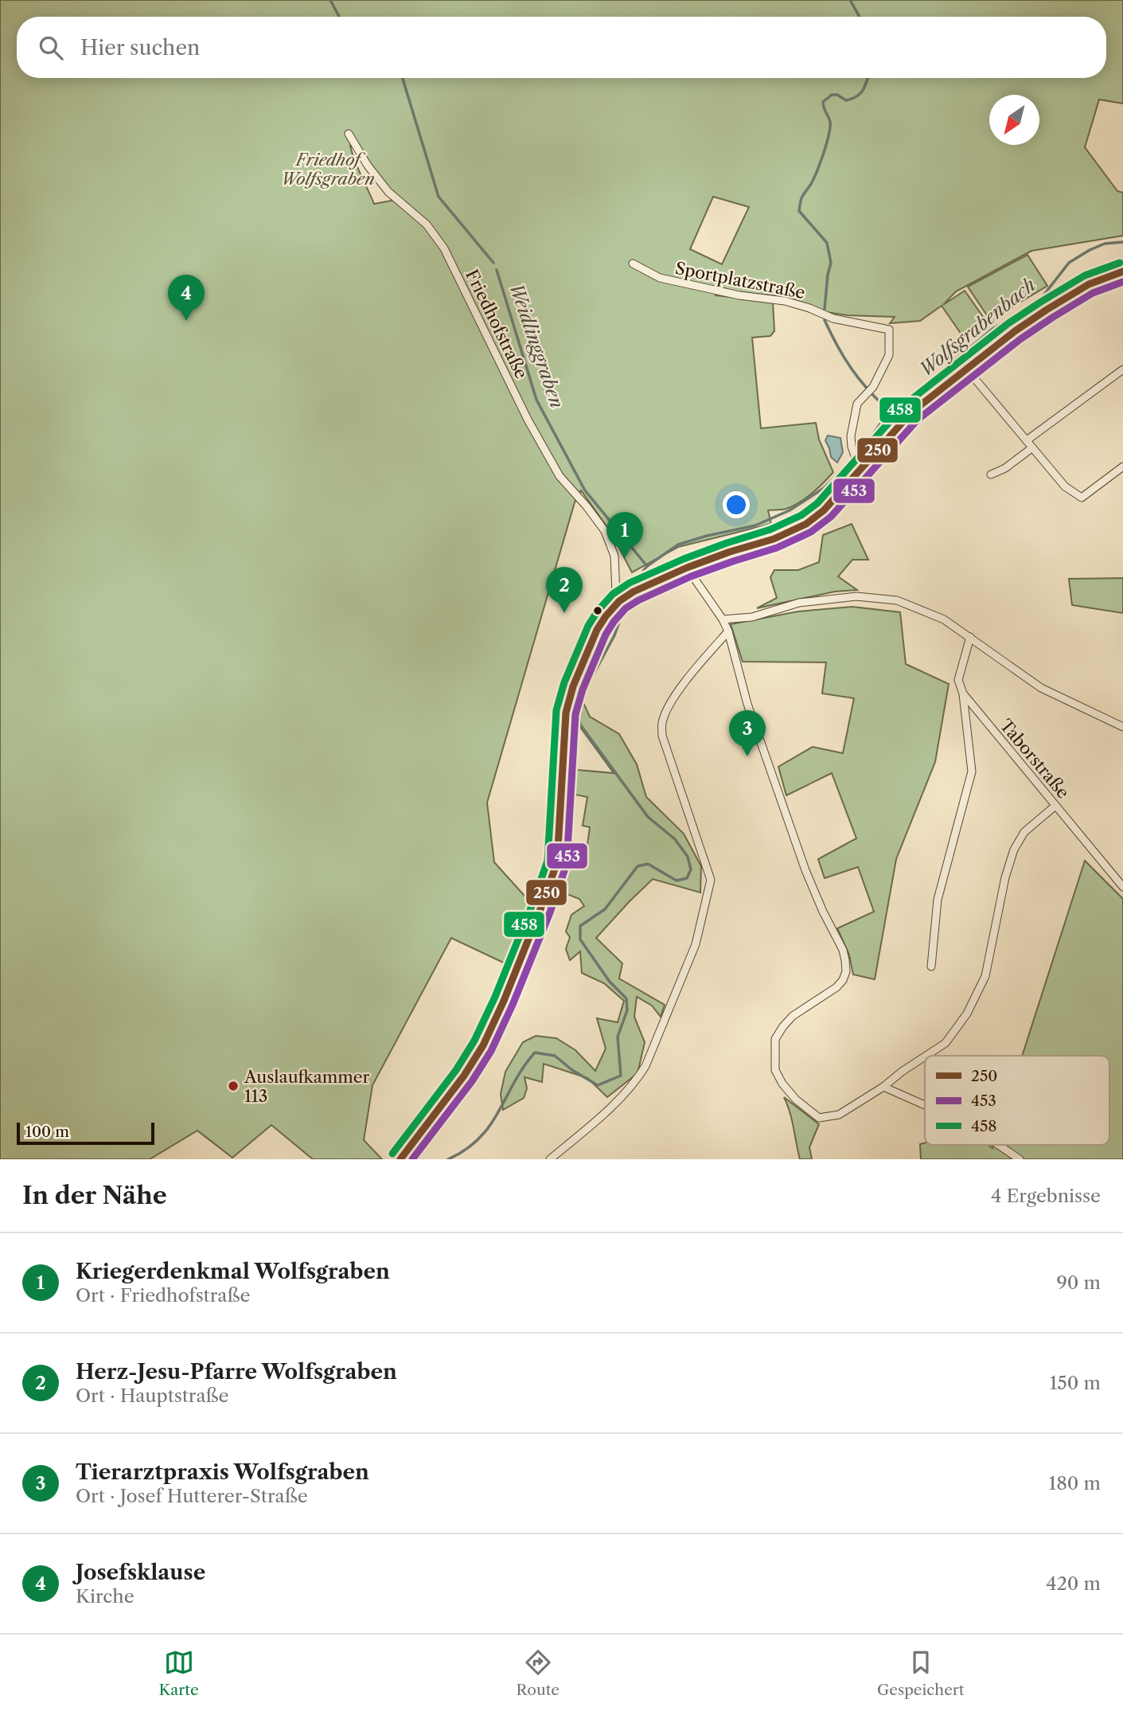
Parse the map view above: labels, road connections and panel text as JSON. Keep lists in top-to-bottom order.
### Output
{
  "streets": {
    "street": ["Sportplatzstraße", "Friedhofstraße", "Taborstraße"]
  },
  "water": ["Wolfsgrabenbach", "Weidlinggraben"],
  "parks": ["Friedhof Wolfsgraben"],
  "places": ["Auslaufkammer 113"],
  "lines": ["transit line 458", "transit line 250", "transit line 453"],
  "legend": ["250", "453", "458"],
  "scale_bar": "100 m",
  "north": "bottom left",
  "page": {
    "search": "Hier suchen",
    "pins": [
      "4",
      "1",
      "2",
      "3"
    ],
    "scale": "100 m",
    "heading": ["In der Nähe", "4 Ergebnisse"],
    "list": [
      {
        "mark": "1",
        "name": "Kriegerdenkmal Wolfsgraben",
        "note": "Ort · Friedhofstraße",
        "value": "90 m"
      },
      {
        "mark": "2",
        "name": "Herz-Jesu-Pfarre Wolfsgraben",
        "note": "Ort · Hauptstraße",
        "value": "150 m"
      },
      {
        "mark": "3",
        "name": "Tierarztpraxis Wolfsgraben",
        "note": "Ort · Josef Hutterer-Straße",
        "value": "180 m"
      },
      {
        "mark": "4",
        "name": "Josefsklause",
        "note": "Kirche",
        "value": "420 m"
      }
    ],
    "nav": ["Karte", "Route", "Gespeichert"]
  }
}
